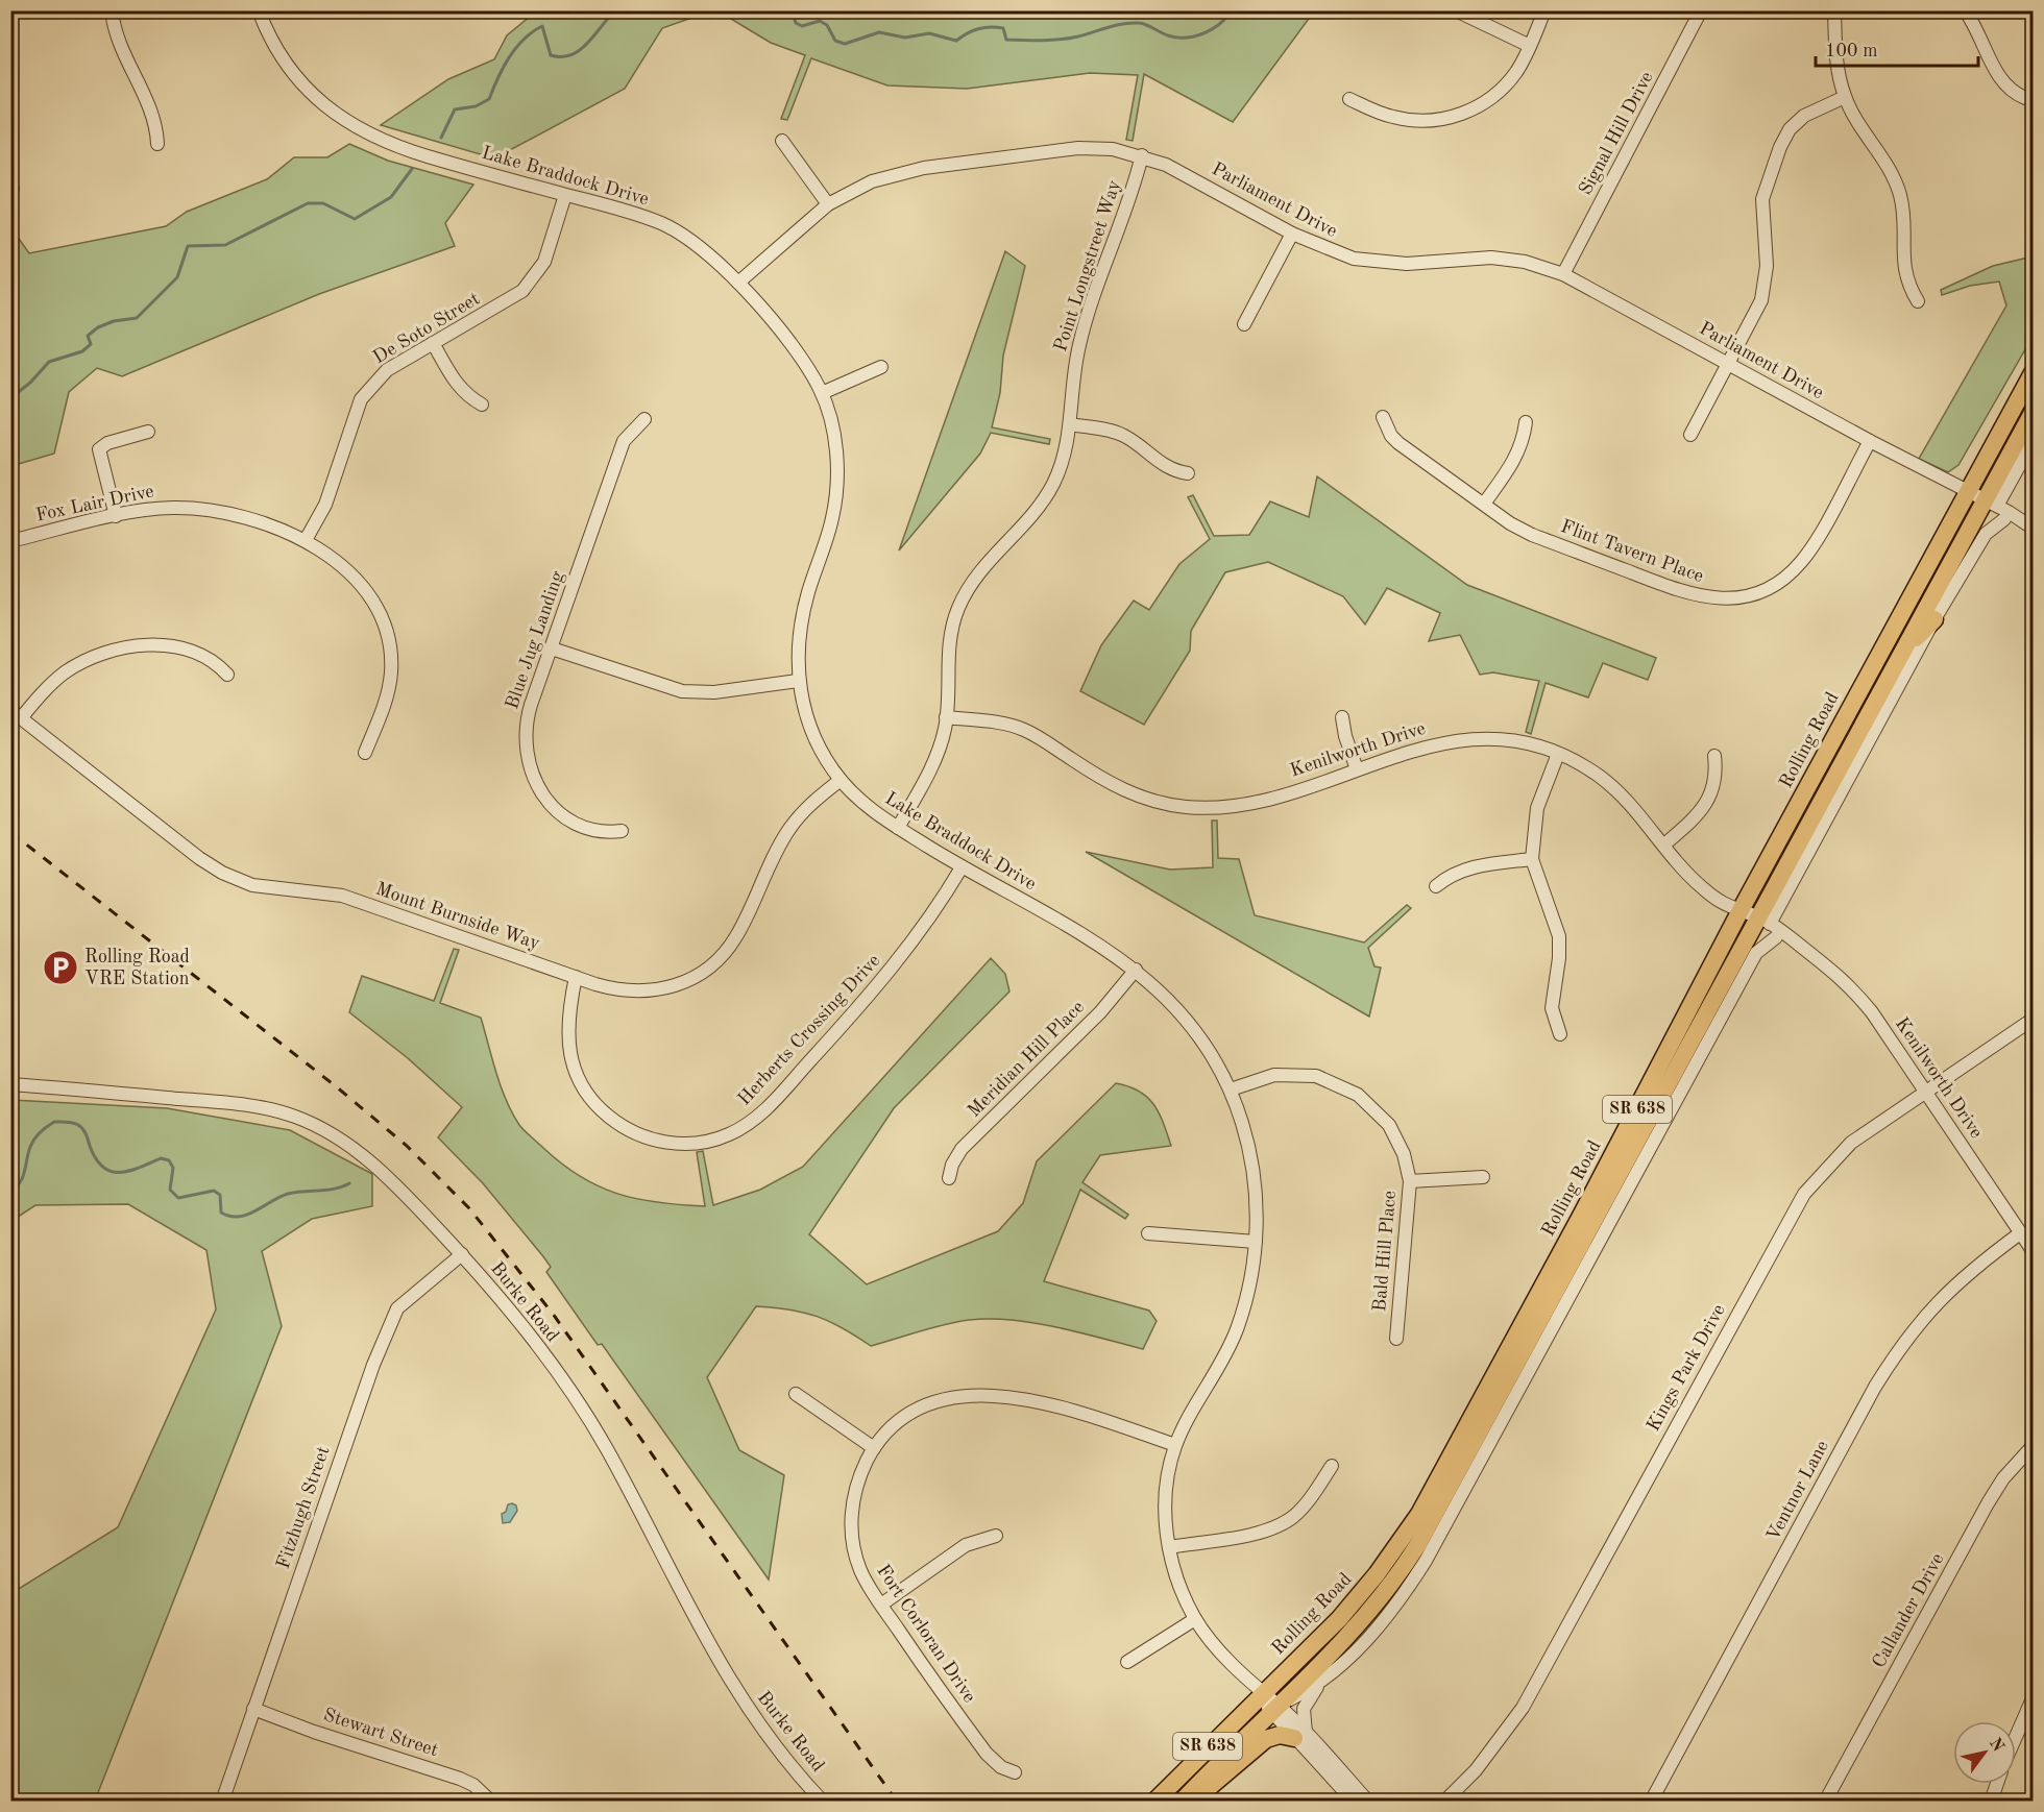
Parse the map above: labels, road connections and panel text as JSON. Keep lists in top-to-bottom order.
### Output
{
  "streets": {
    "main road": ["Rolling Road", "SR 638"],
    "street": [
      "Signal Hill Drive",
      "Lake Braddock Drive",
      "Parliament Drive",
      "Point Longstreet Way",
      "De Soto Street",
      "Fox Lair Drive",
      "Flint Tavern Place",
      "Blue Jug Landing",
      "Kenilworth Drive",
      "Mount Burnside Way",
      "Herberts Crossing Drive",
      "Meridian Hill Place",
      "Bald Hill Place",
      "Burke Road",
      "Kings Park Drive",
      "Ventnor Lane",
      "Fitzhugh Street",
      "Callander Drive",
      "Fort Corloran Drive",
      "Stewart Street"
    ]
  },
  "crossings": [
    ["Signal Hill Drive", "Parliament Drive"],
    ["Lake Braddock Drive", "Parliament Drive"],
    ["Lake Braddock Drive", "Point Longstreet Way"],
    ["Lake Braddock Drive", "De Soto Street"],
    ["Lake Braddock Drive", "Rolling Road"],
    ["Lake Braddock Drive", "Mount Burnside Way"],
    ["Lake Braddock Drive", "Herberts Crossing Drive"],
    ["Lake Braddock Drive", "Meridian Hill Place"],
    ["Lake Braddock Drive", "Bald Hill Place"],
    ["Lake Braddock Drive", "Fort Corloran Drive"],
    ["Parliament Drive", "Point Longstreet Way"],
    ["Parliament Drive", "Flint Tavern Place"],
    ["Parliament Drive", "Rolling Road"],
    ["Point Longstreet Way", "Kenilworth Drive"],
    ["De Soto Street", "Fox Lair Drive"],
    ["Rolling Road", "Kenilworth Drive"],
    ["Kenilworth Drive", "Kings Park Drive"],
    ["Kenilworth Drive", "Ventnor Lane"],
    ["Mount Burnside Way", "Herberts Crossing Drive"],
    ["Burke Road", "Fitzhugh Street"],
    ["Fitzhugh Street", "Stewart Street"]
  ],
  "places": {
    "parking": ["Rolling Road VRE Station"]
  },
  "scale_bar": "100 m",
  "north": "top right"
}
